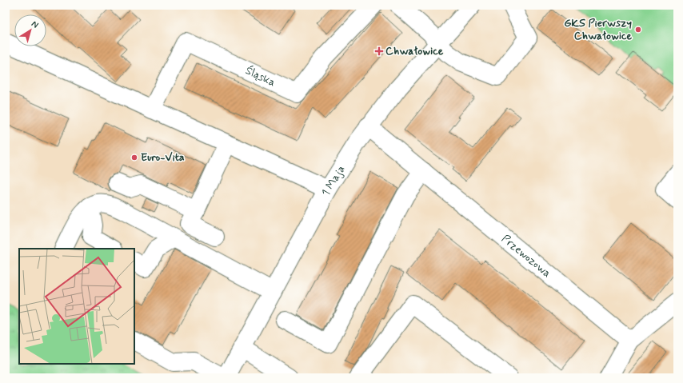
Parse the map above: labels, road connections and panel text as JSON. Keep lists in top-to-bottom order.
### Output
{
  "streets": {
    "street": ["Śląska", "1 Maja", "Przewozowa"]
  },
  "crossings": [
    ["1 Maja", "Przewozowa"]
  ],
  "places": {
    "other": ["GKS Pierwszy Chwałowice", "Euro-Vita"],
    "health": ["Chwałowice"]
  },
  "north": "top right"
}
